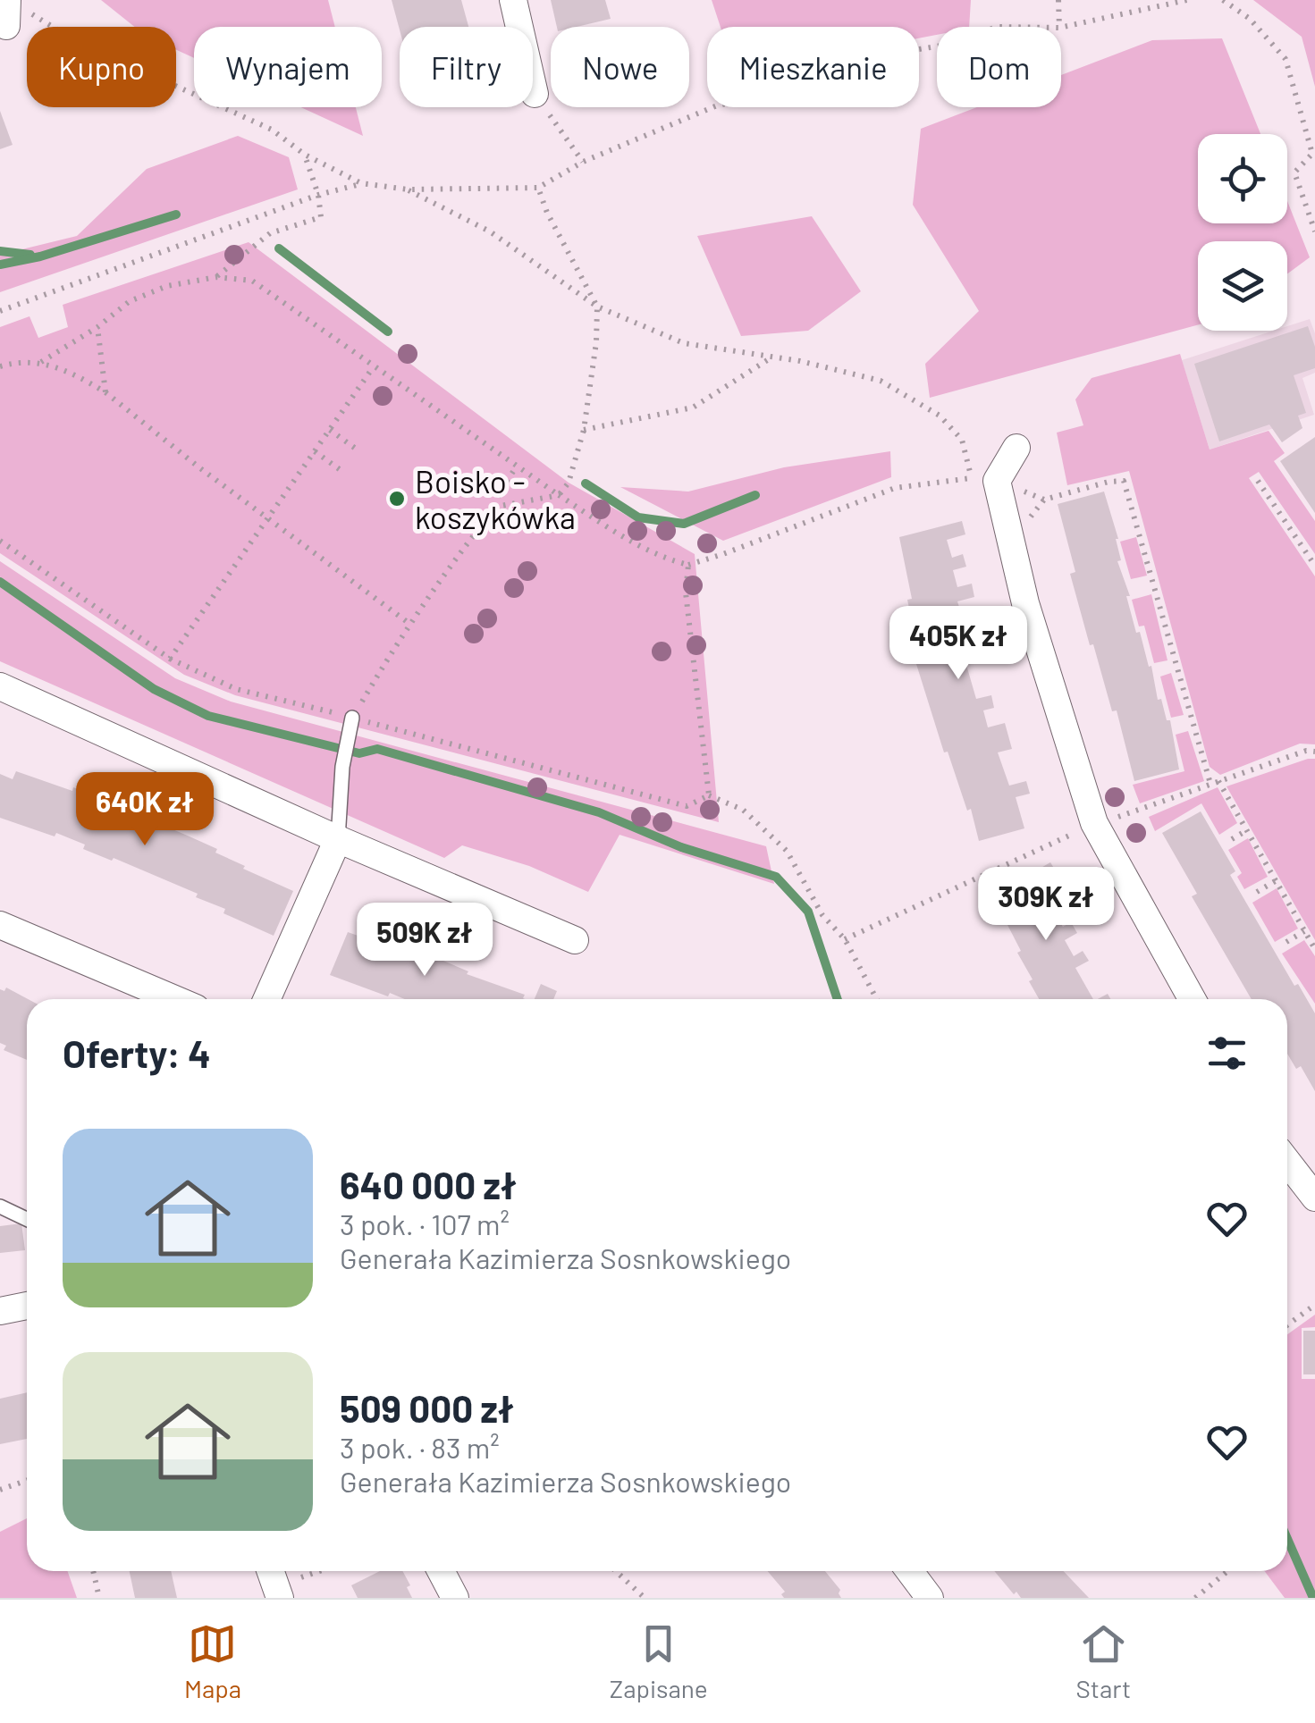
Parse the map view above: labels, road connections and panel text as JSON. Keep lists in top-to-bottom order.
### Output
{
  "places": ["Boisko - koszykówka"],
  "page": {
    "chip": [
      "Kupno",
      "Wynajem",
      "Filtry",
      "Nowe",
      "Mieszkanie",
      "Dom"
    ],
    "price": [
      "405K zł",
      "640K zł",
      "309K zł",
      "509K zł"
    ],
    "heading": "Oferty: 4",
    "list": [
      {
        "name": "640 000 zł",
        "note": "3 pok. · 107 m² · Generała Kazimierza Sosnkowskiego"
      },
      {
        "name": "509 000 zł",
        "note": "3 pok. · 83 m² · Generała Kazimierza Sosnkowskiego"
      }
    ],
    "tabs": ["Mapa", "Zapisane", "Start"]
  }
}
